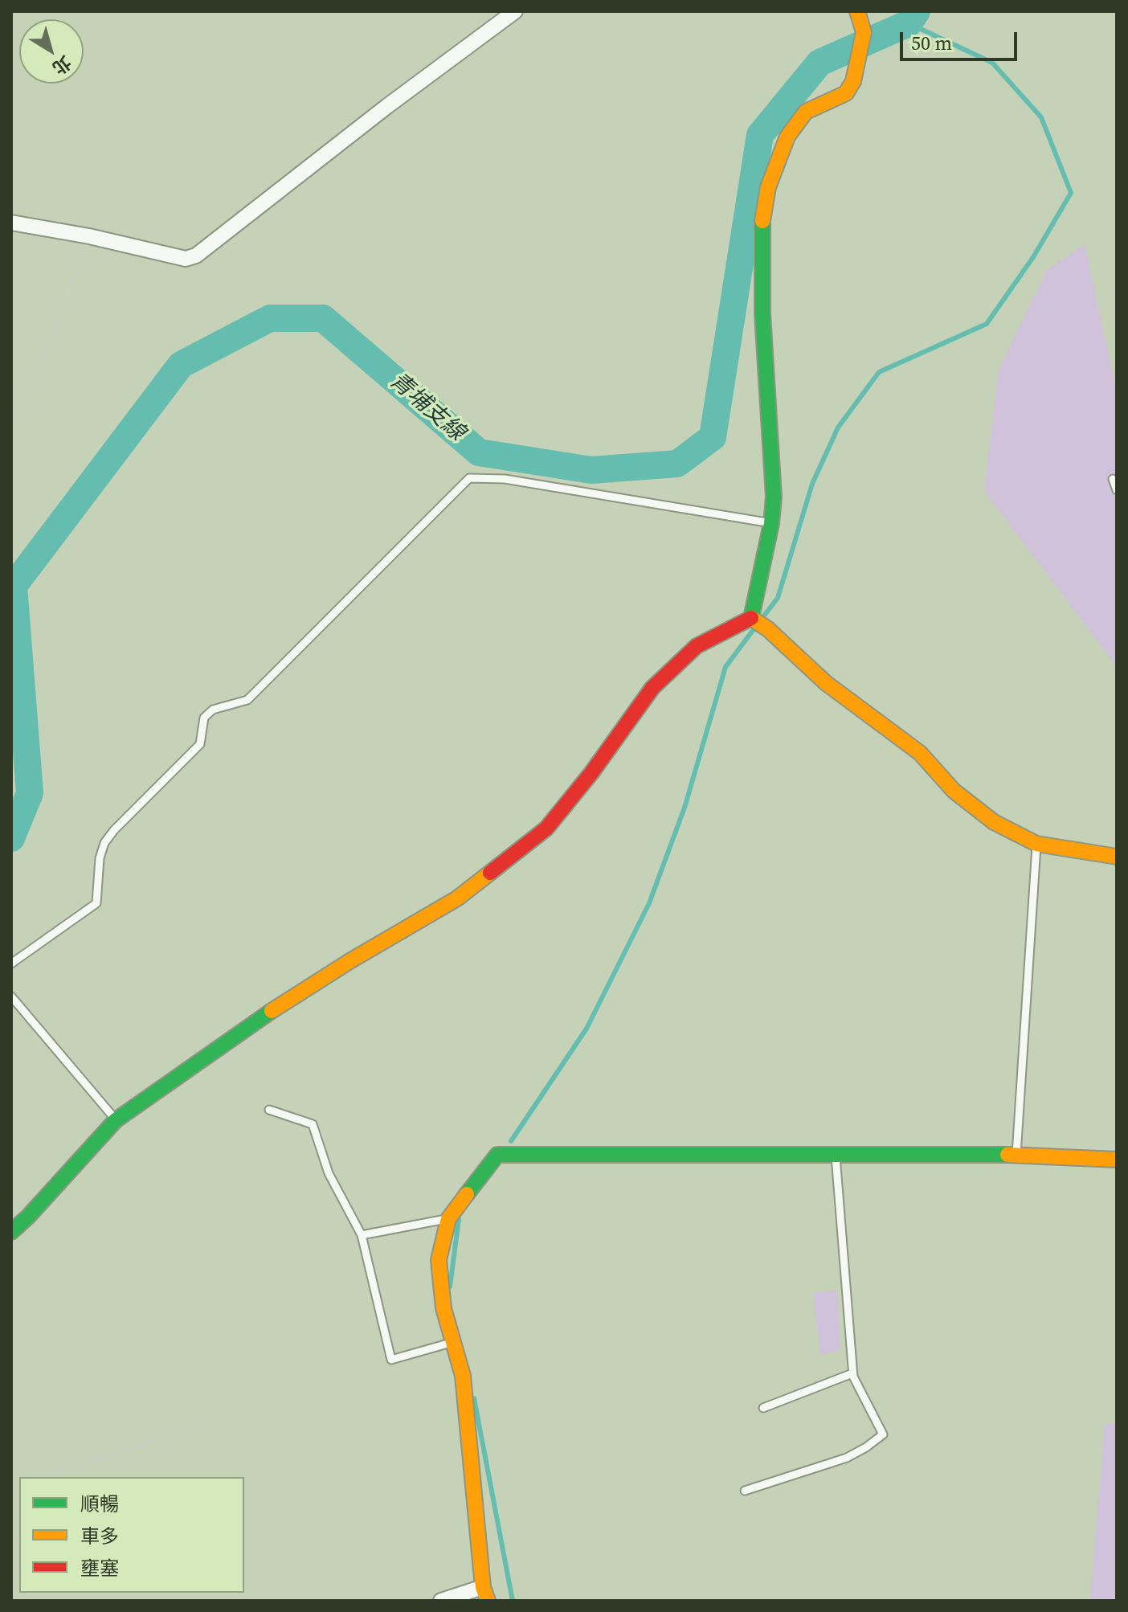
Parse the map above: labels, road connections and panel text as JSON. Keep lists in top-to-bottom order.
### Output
{
  "water": ["青埔支線"],
  "legend": ["順暢", "車多", "壅塞"],
  "scale_bar": "50 m",
  "north": "bottom right"
}
